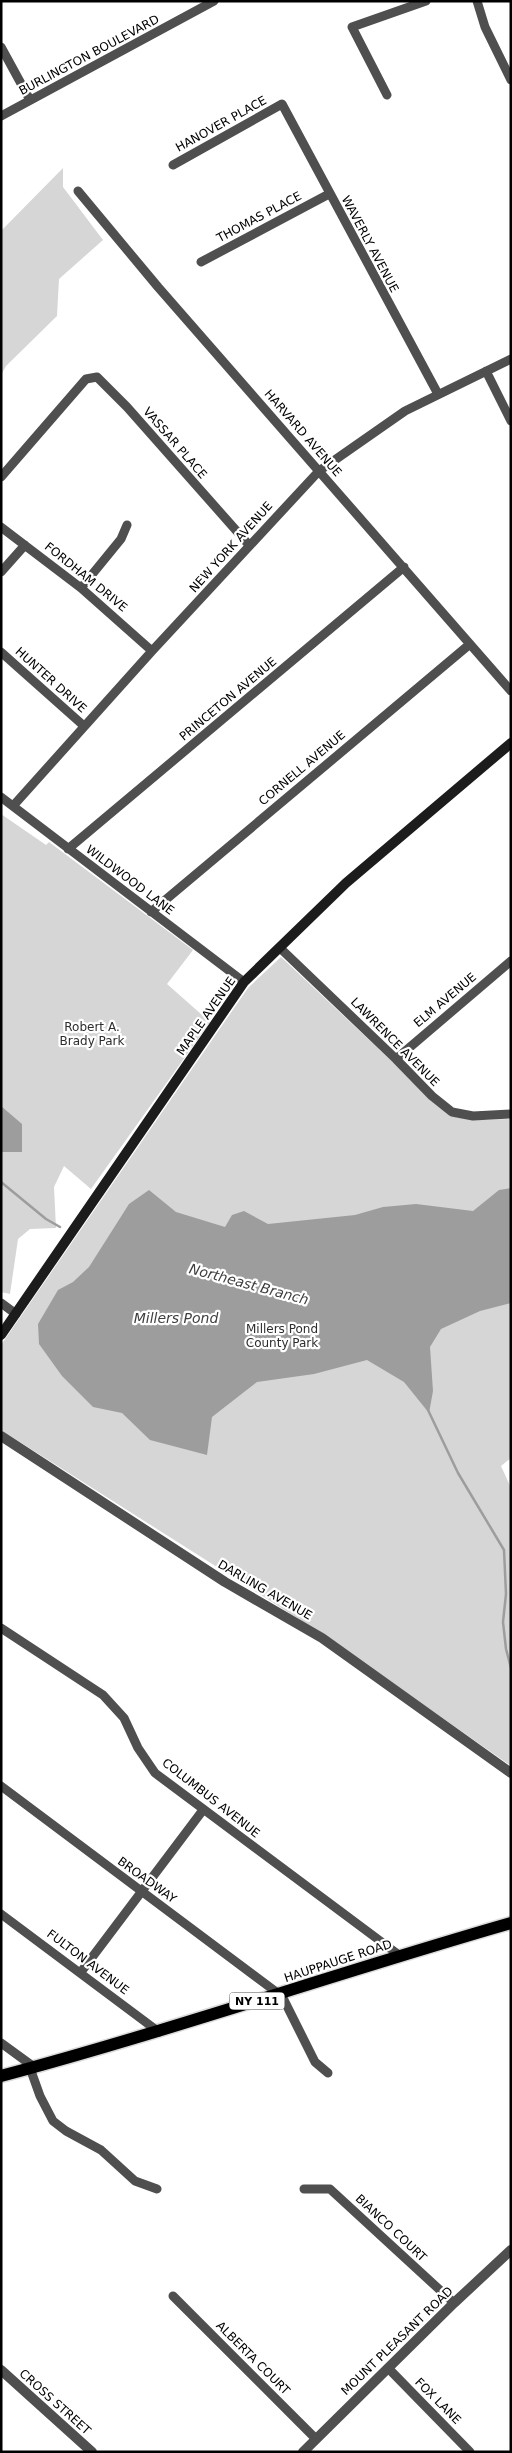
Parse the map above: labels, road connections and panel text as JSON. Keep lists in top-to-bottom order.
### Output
{
  "streets": {
    "main road": ["MAPLE AVENUE", "HAUPPAUGE ROAD", "NY 111"],
    "street": [
      "BURLINGTON BOULEVARD",
      "HANOVER PLACE",
      "THOMAS PLACE",
      "WAVERLY AVENUE",
      "HARVARD AVENUE",
      "VASSAR PLACE",
      "NEW YORK AVENUE",
      "FORDHAM DRIVE",
      "HUNTER DRIVE",
      "PRINCETON AVENUE",
      "CORNELL AVENUE",
      "WILDWOOD LANE",
      "ELM AVENUE",
      "LAWRENCE AVENUE",
      "DARLING AVENUE",
      "COLUMBUS AVENUE",
      "BROADWAY",
      "FULTON AVENUE",
      "BIANCO COURT",
      "MOUNT PLEASANT ROAD",
      "ALBERTA COURT",
      "FOX LANE",
      "CROSS STREET"
    ]
  },
  "crossings": [
    ["HANOVER PLACE", "WAVERLY AVENUE"],
    ["THOMAS PLACE", "WAVERLY AVENUE"],
    ["WAVERLY AVENUE", "NEW YORK AVENUE"],
    ["HARVARD AVENUE", "NEW YORK AVENUE"],
    ["HARVARD AVENUE", "PRINCETON AVENUE"],
    ["HARVARD AVENUE", "CORNELL AVENUE"],
    ["VASSAR PLACE", "NEW YORK AVENUE"],
    ["NEW YORK AVENUE", "FORDHAM DRIVE"],
    ["NEW YORK AVENUE", "HUNTER DRIVE"],
    ["NEW YORK AVENUE", "WILDWOOD LANE"],
    ["PRINCETON AVENUE", "WILDWOOD LANE"],
    ["CORNELL AVENUE", "WILDWOOD LANE"],
    ["WILDWOOD LANE", "MAPLE AVENUE"],
    ["ELM AVENUE", "LAWRENCE AVENUE"],
    ["MAPLE AVENUE", "LAWRENCE AVENUE"],
    ["COLUMBUS AVENUE", "HAUPPAUGE ROAD"],
    ["BROADWAY", "HAUPPAUGE ROAD"],
    ["HAUPPAUGE ROAD", "FULTON AVENUE"],
    ["BIANCO COURT", "MOUNT PLEASANT ROAD"],
    ["MOUNT PLEASANT ROAD", "ALBERTA COURT"],
    ["MOUNT PLEASANT ROAD", "FOX LANE"]
  ],
  "water": ["Northeast Branch", "Millers Pond"],
  "parks": ["Robert A. Brady Park", "Millers Pond County Park"]
}
